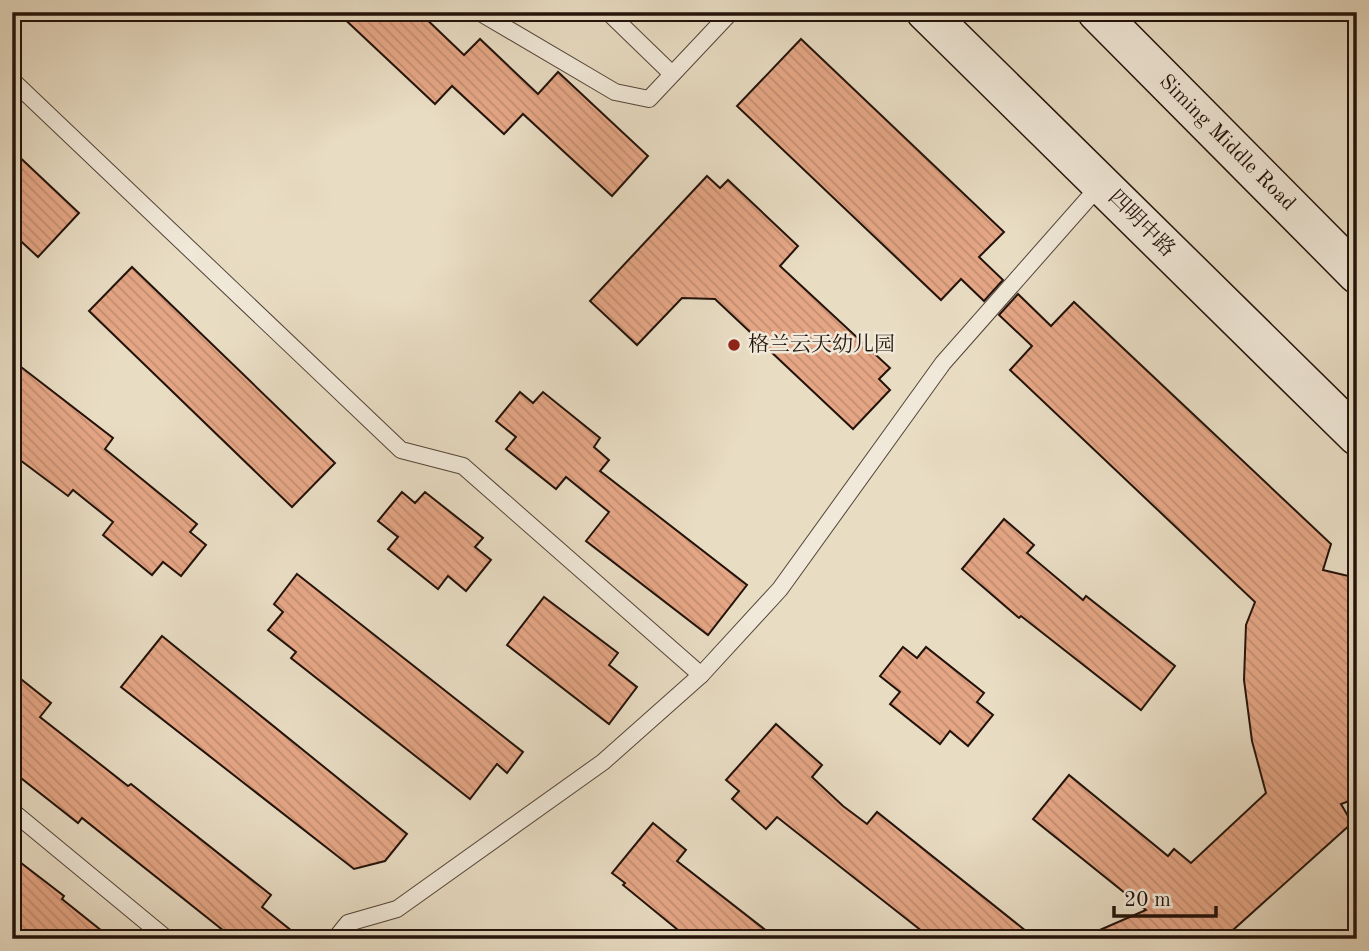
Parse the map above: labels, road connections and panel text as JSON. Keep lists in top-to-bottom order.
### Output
{
  "streets": {
    "main road": ["Siming Middle Road", "四明中路"]
  },
  "places": ["格兰云天幼儿园"],
  "scale_bar": "20 m"
}
